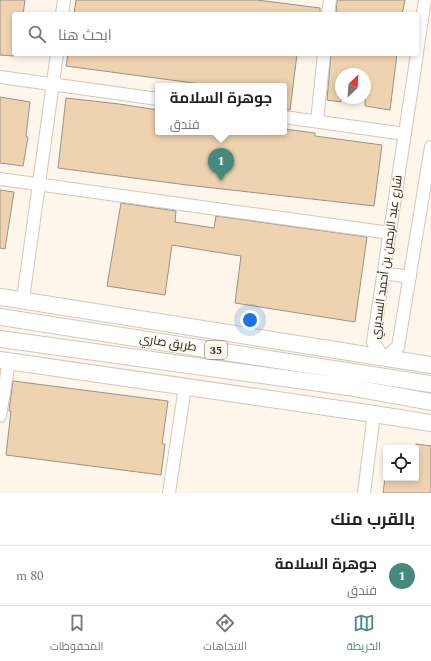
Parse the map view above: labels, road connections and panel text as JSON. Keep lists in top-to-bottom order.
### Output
{
  "streets": {
    "main road": ["طريق صاري", "35"],
    "street": ["شارع عبد الرحمن بن أحمد السديري"]
  },
  "north": "top right",
  "page": {
    "search": "ابحث هنا",
    "popup": ["جوهرة السلامة", "فندق"],
    "pins": "1",
    "heading": "بالقرب منك",
    "list": [
      {
        "mark": "1",
        "name": "جوهرة السلامة",
        "note": "فندق",
        "value": "80 m"
      }
    ],
    "nav": ["الخريطة", "الاتجاهات", "المحفوظات"]
  }
}
